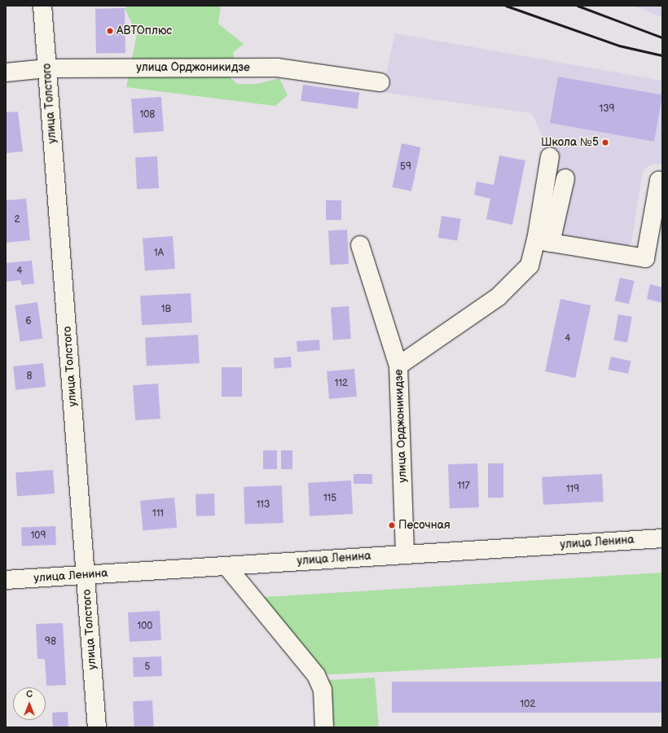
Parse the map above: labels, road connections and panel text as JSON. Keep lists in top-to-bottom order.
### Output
{
  "streets": {
    "street": ["улица Орджоникидзе", "улица Толстого", "улица Ленина"]
  },
  "crossings": [
    ["улица Орджоникидзе", "улица Толстого"],
    ["улица Орджоникидзе", "улица Ленина"],
    ["улица Толстого", "улица Ленина"]
  ],
  "places": ["АВТОплюс", "Школа №5", "Песочная"],
  "house_numbers": [
    "139",
    "108",
    "59",
    "2",
    "1А",
    "4",
    "1В",
    "6",
    "4",
    "8",
    "112",
    "117",
    "119",
    "115",
    "113",
    "111",
    "109",
    "100",
    "98",
    "5",
    "102"
  ],
  "north": "top"
}
